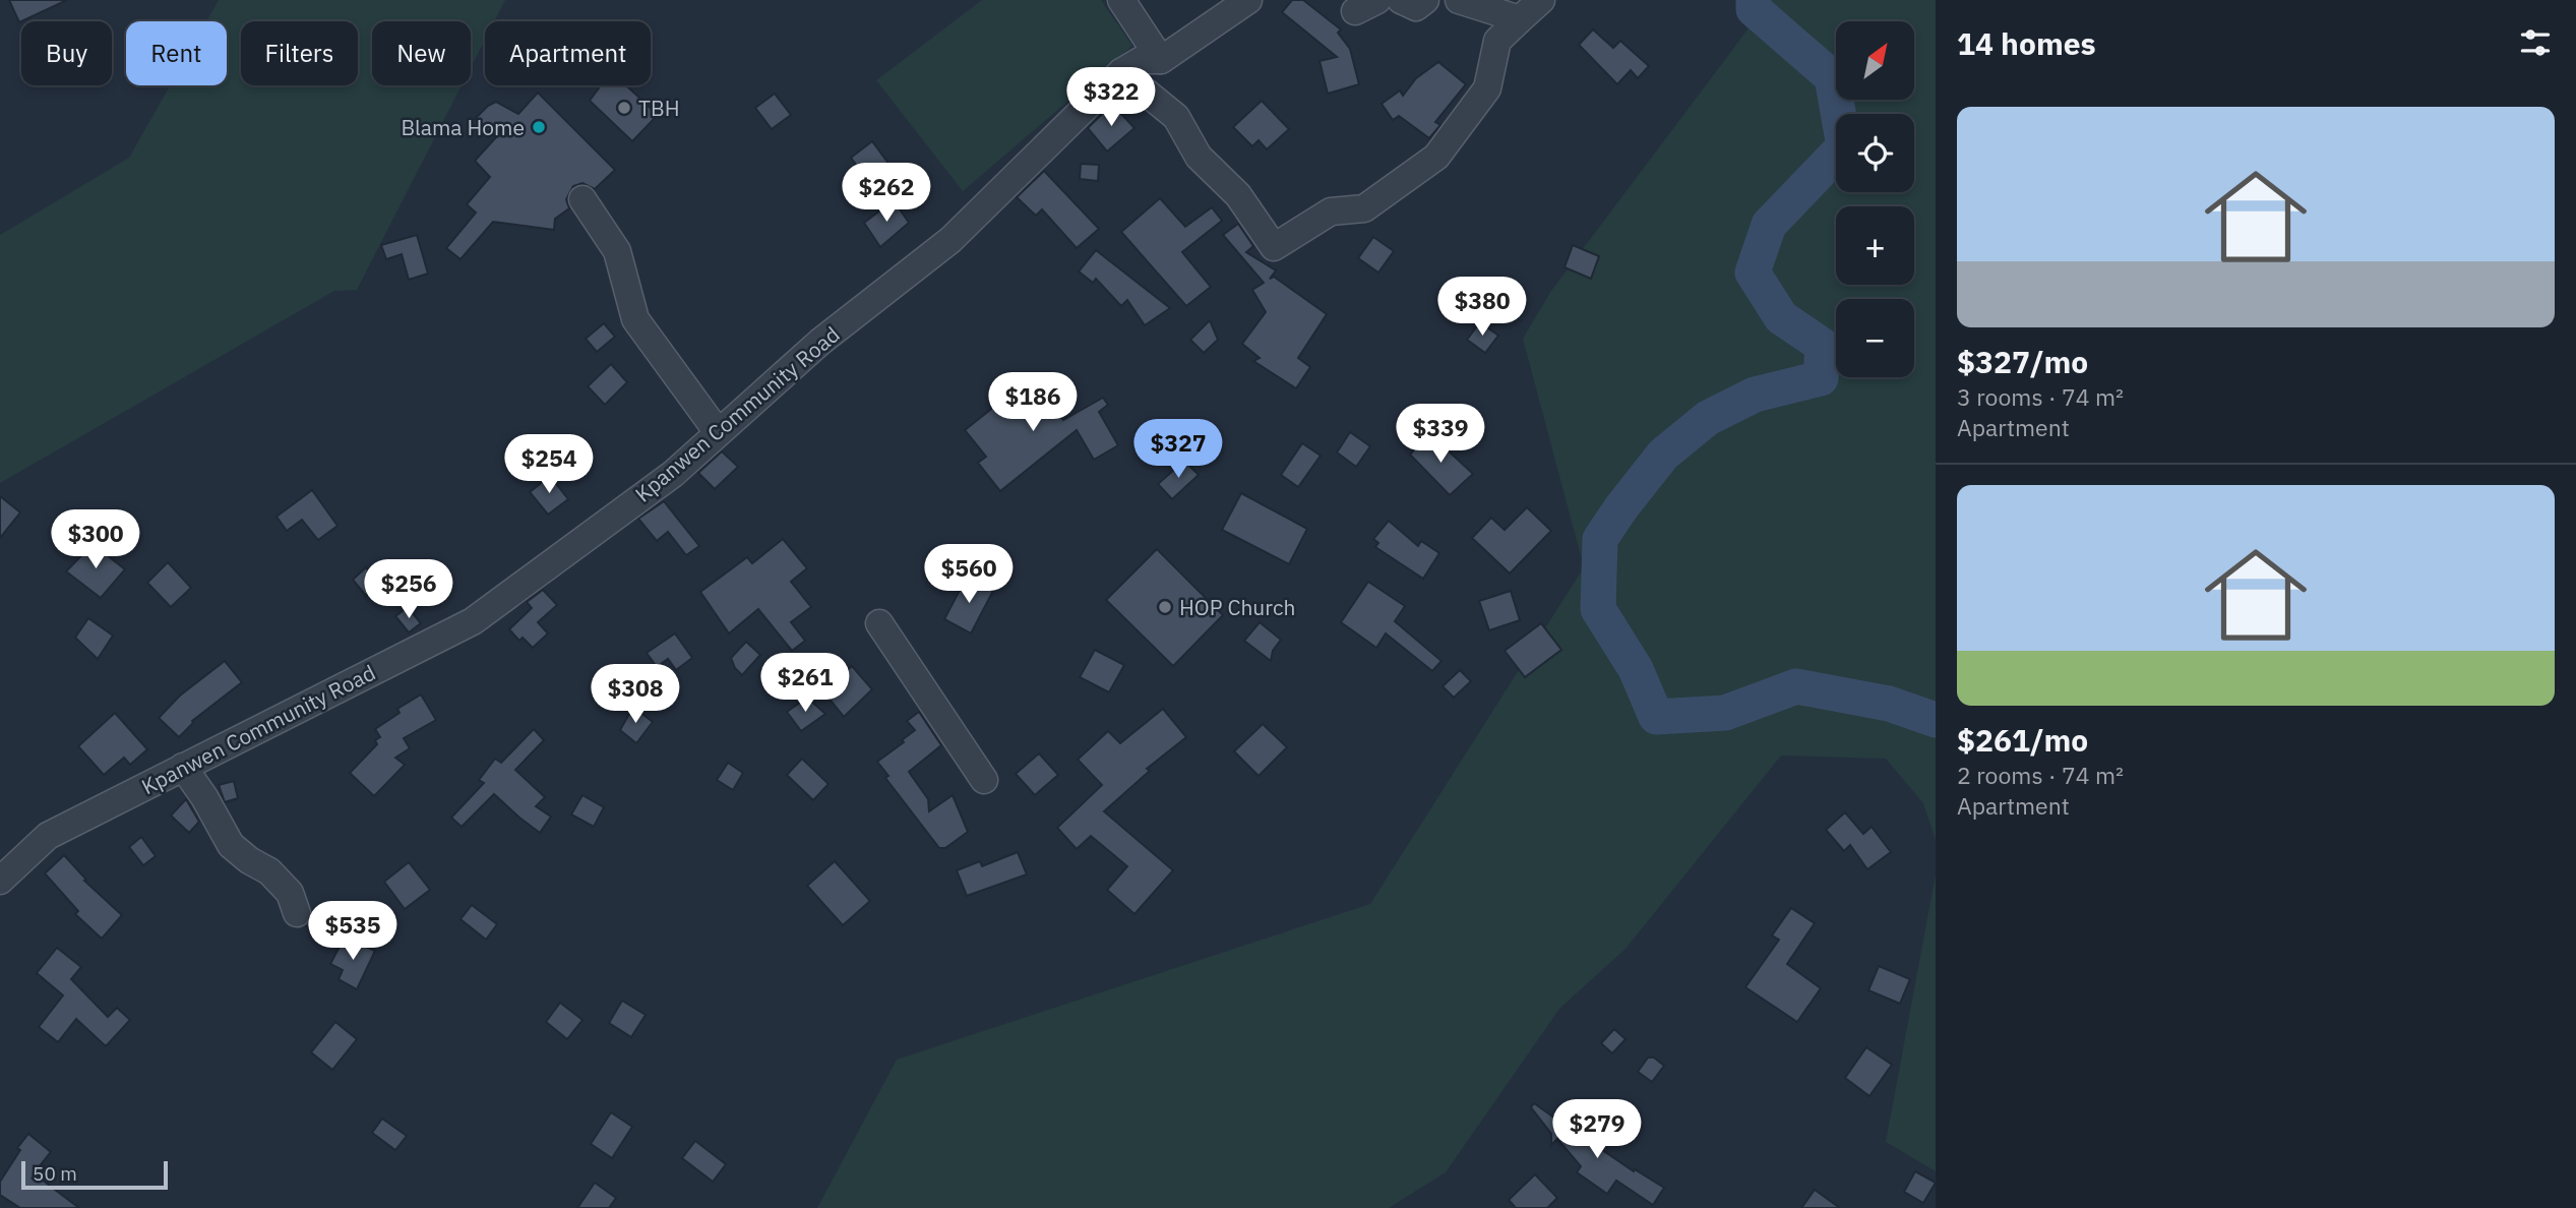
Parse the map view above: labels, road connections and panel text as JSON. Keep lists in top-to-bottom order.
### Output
{
  "streets": {
    "street": ["Kpanwen Community Road"]
  },
  "places": ["TBH", "Blama Home", "HOP Church"],
  "scale_bar": "50 m",
  "north": "top right",
  "page": {
    "heading": "14 homes",
    "map_buttons": ["+", "−"],
    "chip": [
      "Buy",
      "Rent",
      "Filters",
      "New",
      "Apartment"
    ],
    "price": [
      "$322",
      "$262",
      "$380",
      "$186",
      "$339",
      "$327",
      "$254",
      "$300",
      "$560",
      "$256",
      "$261",
      "$308",
      "$535",
      "$279"
    ],
    "list": [
      {
        "name": "$327/mo",
        "note": "3 rooms · 74 m² · Apartment"
      },
      {
        "name": "$261/mo",
        "note": "2 rooms · 74 m² · Apartment"
      }
    ],
    "scale": "50 m"
  }
}
